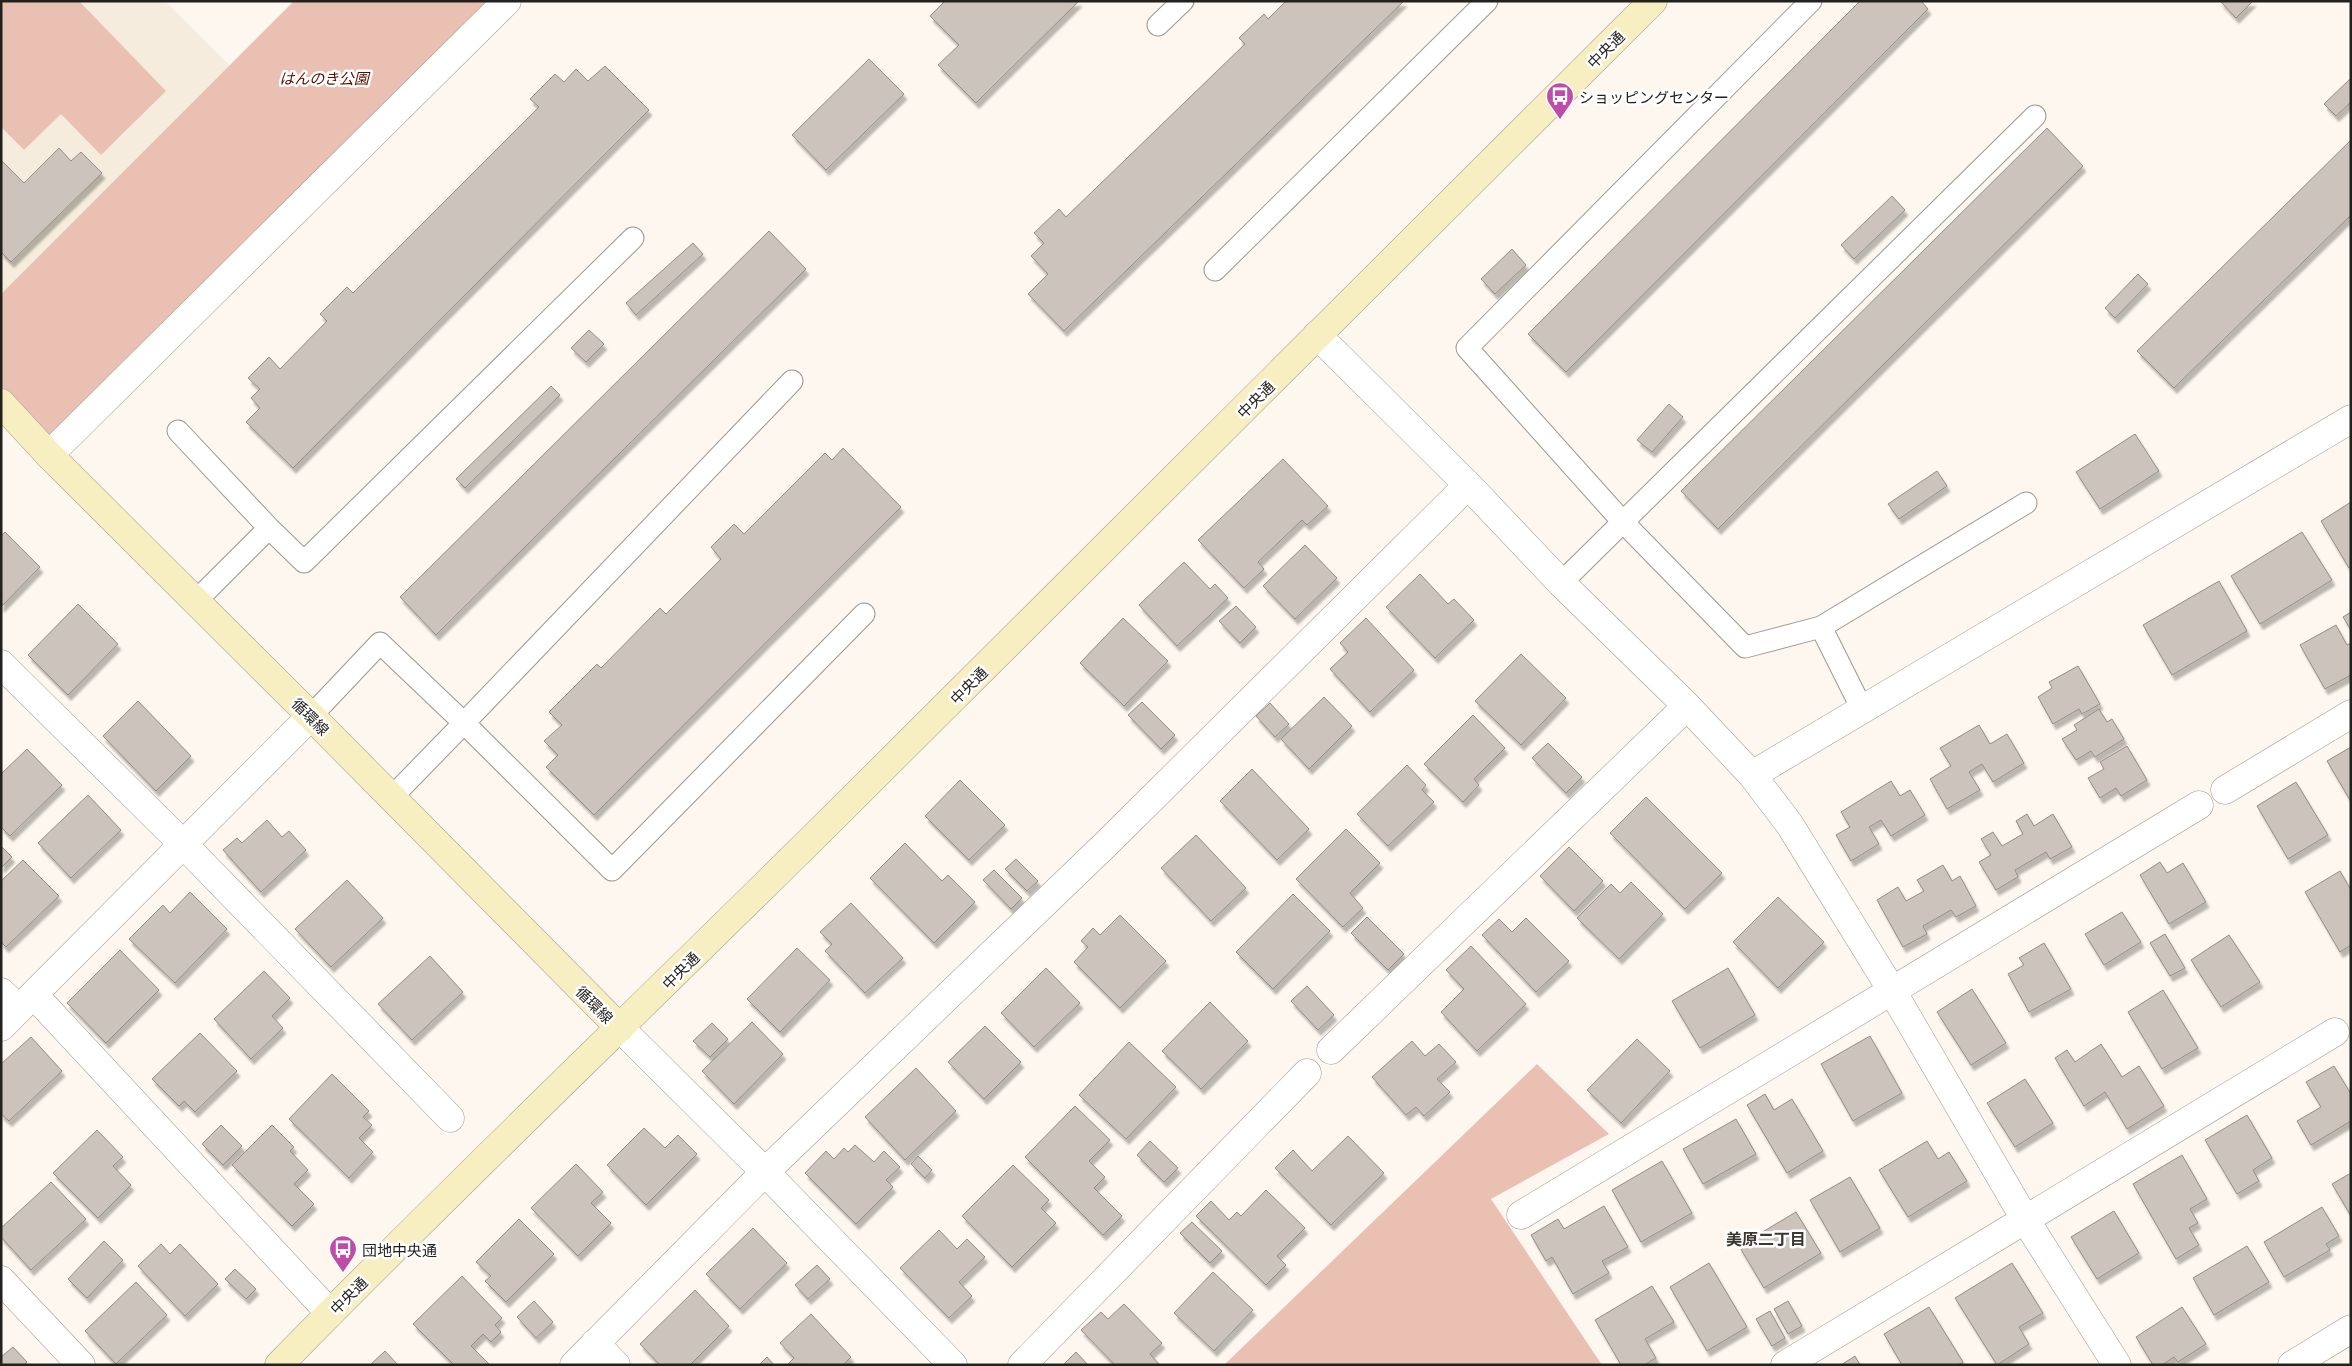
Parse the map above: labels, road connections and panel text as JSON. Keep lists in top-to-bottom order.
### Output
{
  "streets": {
    "street": ["中央通", "循環線"]
  },
  "crossings": [
    ["中央通", "循環線"]
  ],
  "districts": ["美原二丁目"],
  "parks": ["はんのき公園"],
  "places": {
    "bus stop": ["ショッピングセンター", "団地中央通"]
  }
}
